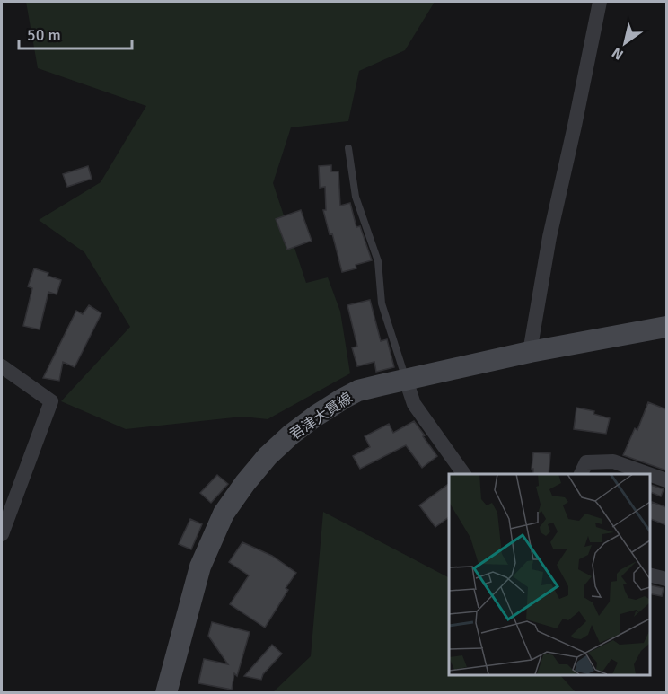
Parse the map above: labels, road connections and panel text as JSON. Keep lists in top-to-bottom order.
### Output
{
  "streets": {
    "main road": ["君津大貫線"]
  },
  "scale_bar": "50 m",
  "north": "bottom left"
}
